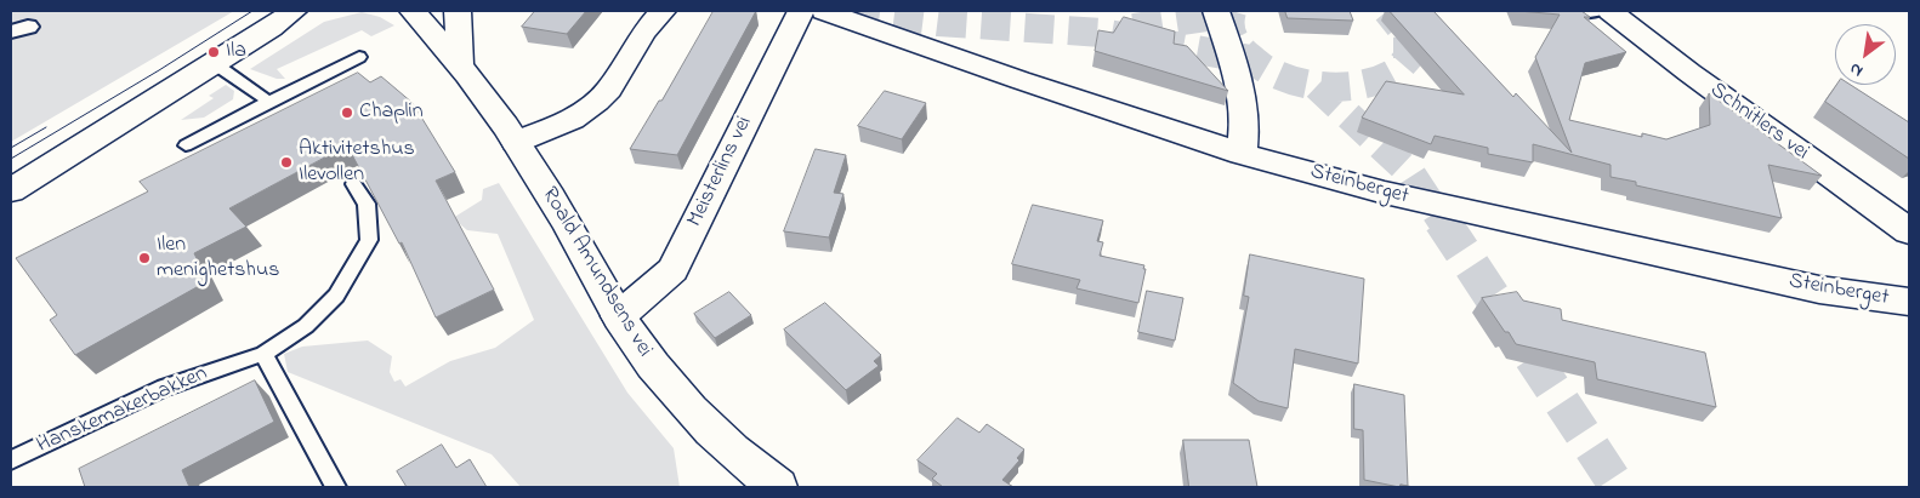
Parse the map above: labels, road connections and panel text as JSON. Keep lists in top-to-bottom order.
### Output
{
  "streets": {
    "street": [
      "Schnitlers vei",
      "Meisterlins vei",
      "Steinberget",
      "Roald Amundsens vei"
    ],
    "lane": ["Hanskemakerbakken"]
  },
  "crossings": [
    ["Meisterlins vei", "Roald Amundsens vei"]
  ],
  "places": [
    "Ila",
    "Chaplin",
    "Aktivitetshus Ilevollen",
    "Ilen menighetshus"
  ],
  "north": "bottom left"
}
